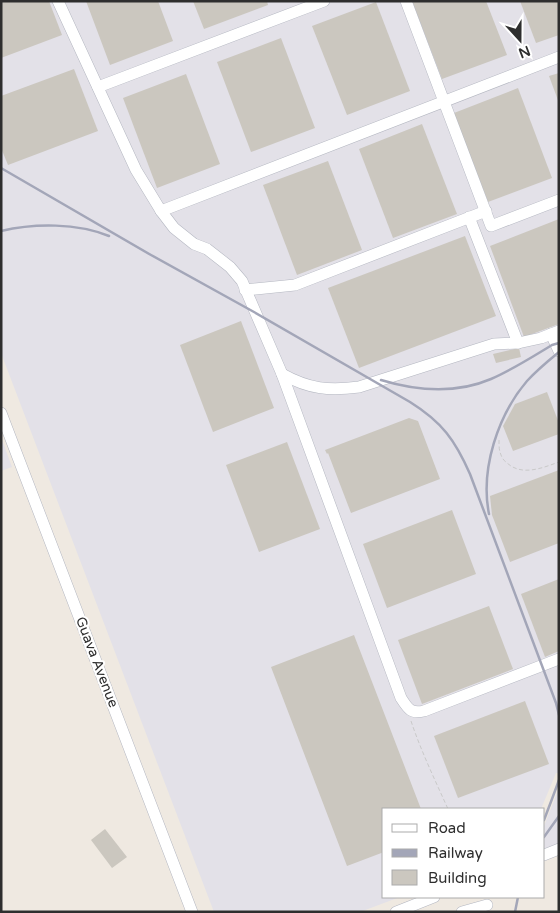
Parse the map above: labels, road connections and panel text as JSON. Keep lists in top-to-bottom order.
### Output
{
  "streets": {
    "street": ["Guava Avenue"]
  },
  "legend": ["Road", "Railway", "Building"],
  "north": "bottom"
}
